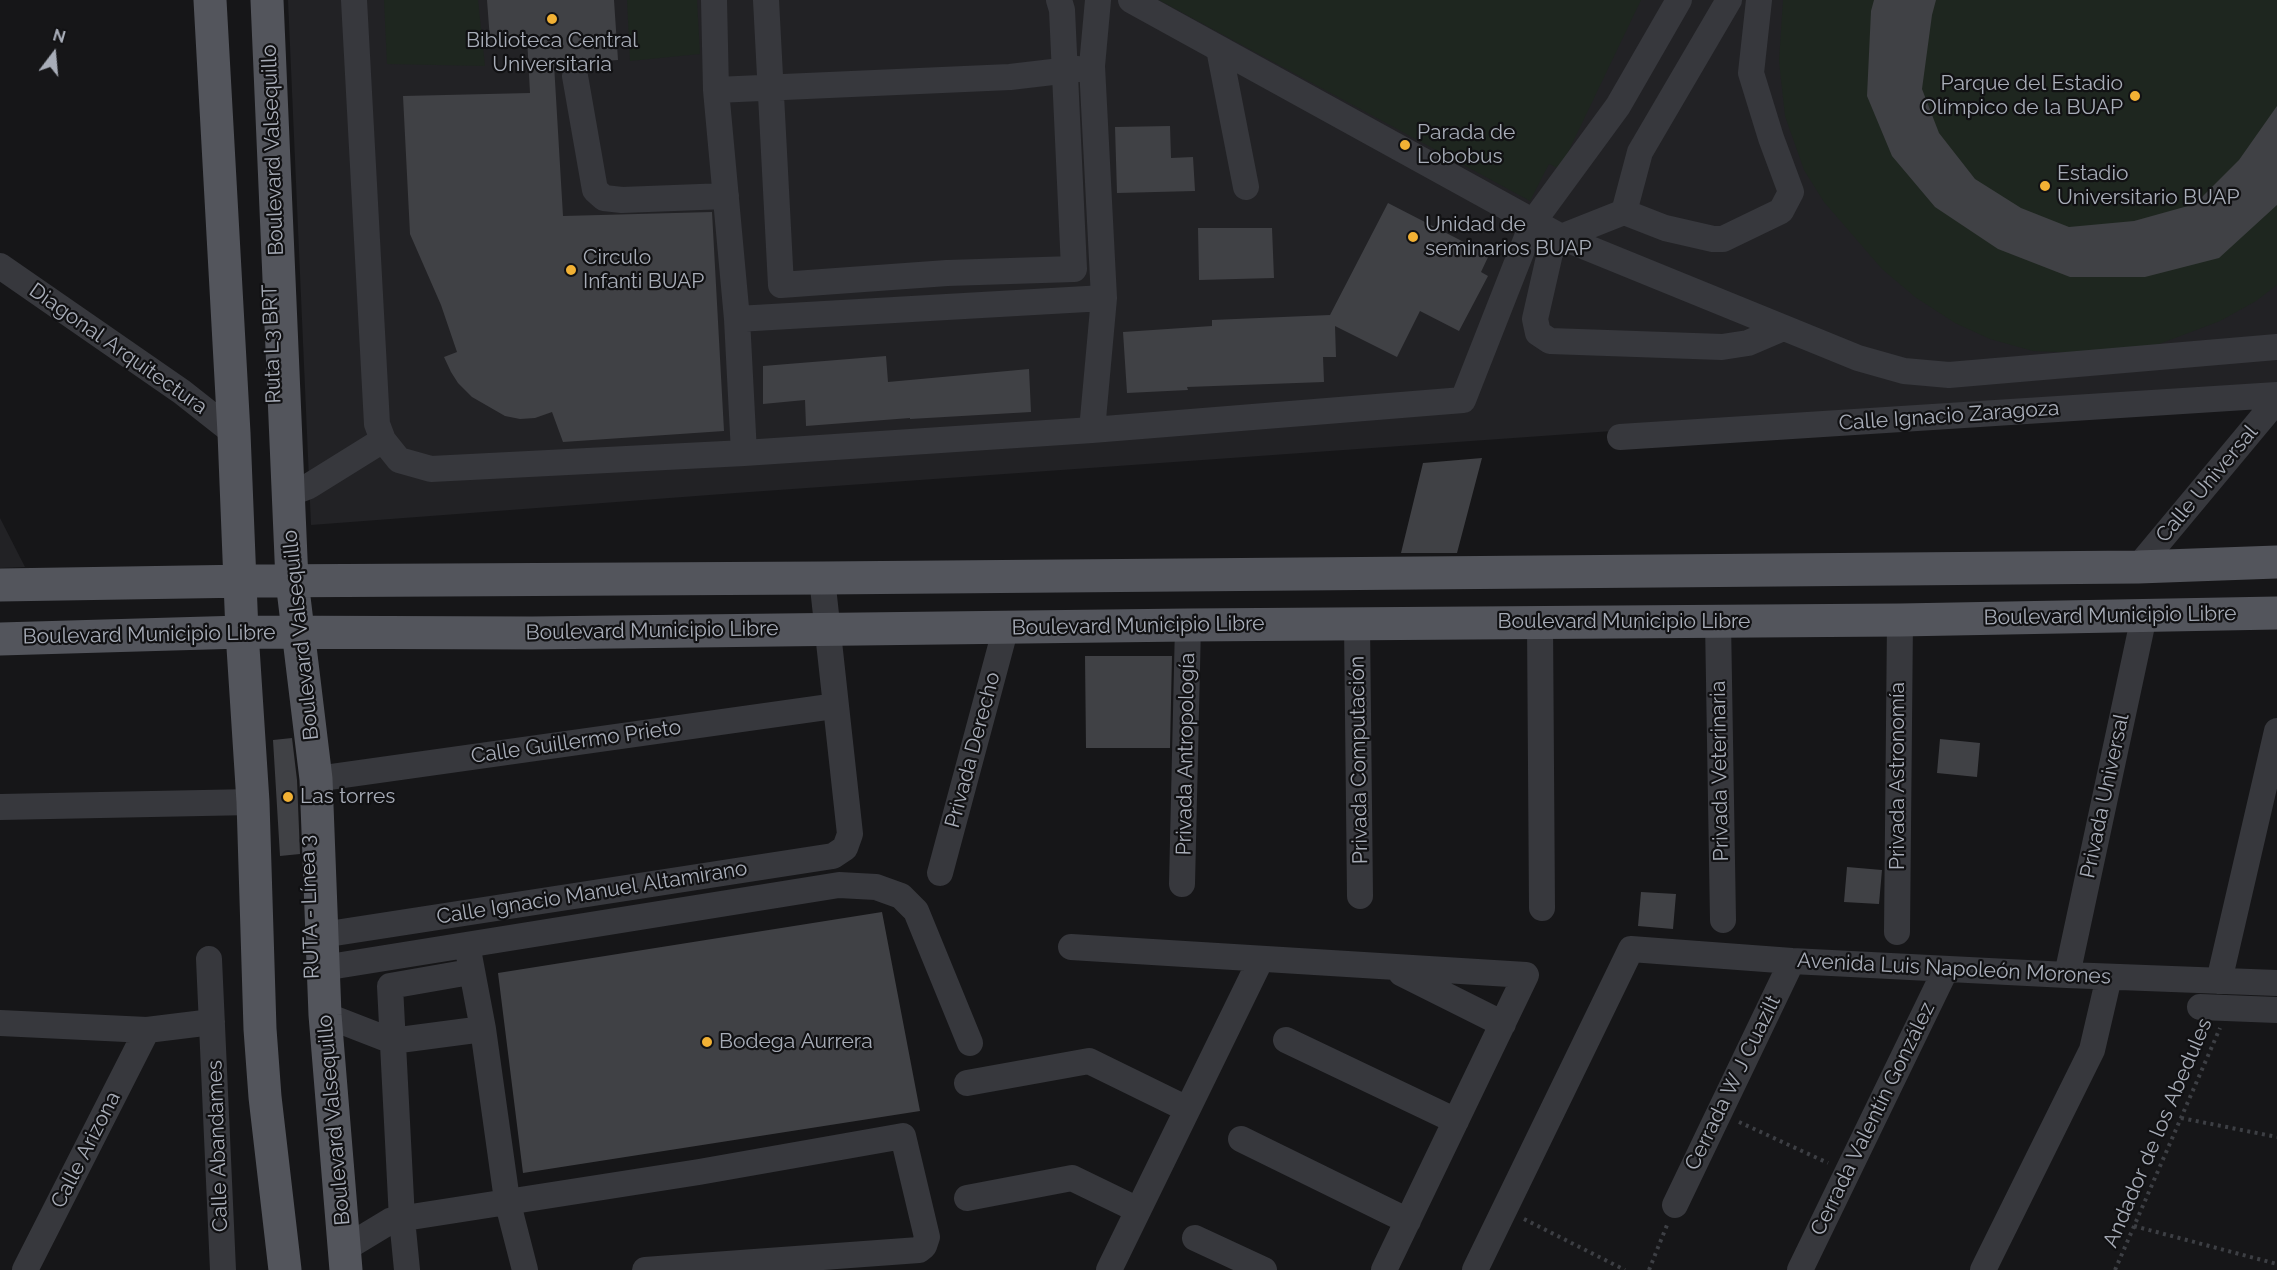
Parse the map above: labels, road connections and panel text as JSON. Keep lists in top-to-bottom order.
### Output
{
  "streets": {
    "main road": ["Boulevard Valsequillo", "Boulevard Municipio Libre"],
    "street": [
      "Ruta L3 BRT",
      "Diagonal Arquitectura",
      "Calle Ignacio Zaragoza",
      "Calle Universal",
      "Calle Guillermo Prieto",
      "Privada Derecho",
      "Privada Antropología",
      "Privada Computación",
      "Privada Veterinaria",
      "Privada Astronomía",
      "Privada Universal",
      "Calle Ignacio Manuel Altamirano",
      "RUTA - Línea 3",
      "Avenida Luis Napoleón Morones",
      "Cerrada W J Cuazilt",
      "Cerrada Valentín González",
      "Calle Abandames",
      "Calle Arizona"
    ],
    "path": ["Andador de los Abedules"]
  },
  "crossings": [
    ["Boulevard Valsequillo", "Ruta L3 BRT"],
    ["Boulevard Valsequillo", "Diagonal Arquitectura"],
    ["Boulevard Valsequillo", "Boulevard Municipio Libre"],
    ["Boulevard Valsequillo", "Calle Guillermo Prieto"],
    ["Boulevard Valsequillo", "Calle Ignacio Manuel Altamirano"],
    ["Boulevard Valsequillo", "RUTA - Línea 3"],
    ["Boulevard Municipio Libre", "Privada Derecho"],
    ["Boulevard Municipio Libre", "Privada Antropología"],
    ["Boulevard Municipio Libre", "Privada Computación"],
    ["Boulevard Municipio Libre", "Privada Veterinaria"],
    ["Boulevard Municipio Libre", "Privada Astronomía"],
    ["Boulevard Municipio Libre", "Privada Universal"],
    ["Boulevard Municipio Libre", "RUTA - Línea 3"],
    ["Calle Guillermo Prieto", "Calle Ignacio Manuel Altamirano"],
    ["Privada Universal", "Avenida Luis Napoleón Morones"],
    ["Avenida Luis Napoleón Morones", "Cerrada W J Cuazilt"],
    ["Avenida Luis Napoleón Morones", "Cerrada Valentín González"]
  ],
  "places": [
    "Biblioteca Central Universitaria",
    "Parque del Estadio Olímpico de la BUAP",
    "Parada de Lobobus",
    "Estadio Universitario BUAP",
    "Unidad de seminarios BUAP",
    "Circulo Infanti BUAP",
    "Las torres",
    "Bodega Aurrera"
  ],
  "north": "top"
}
